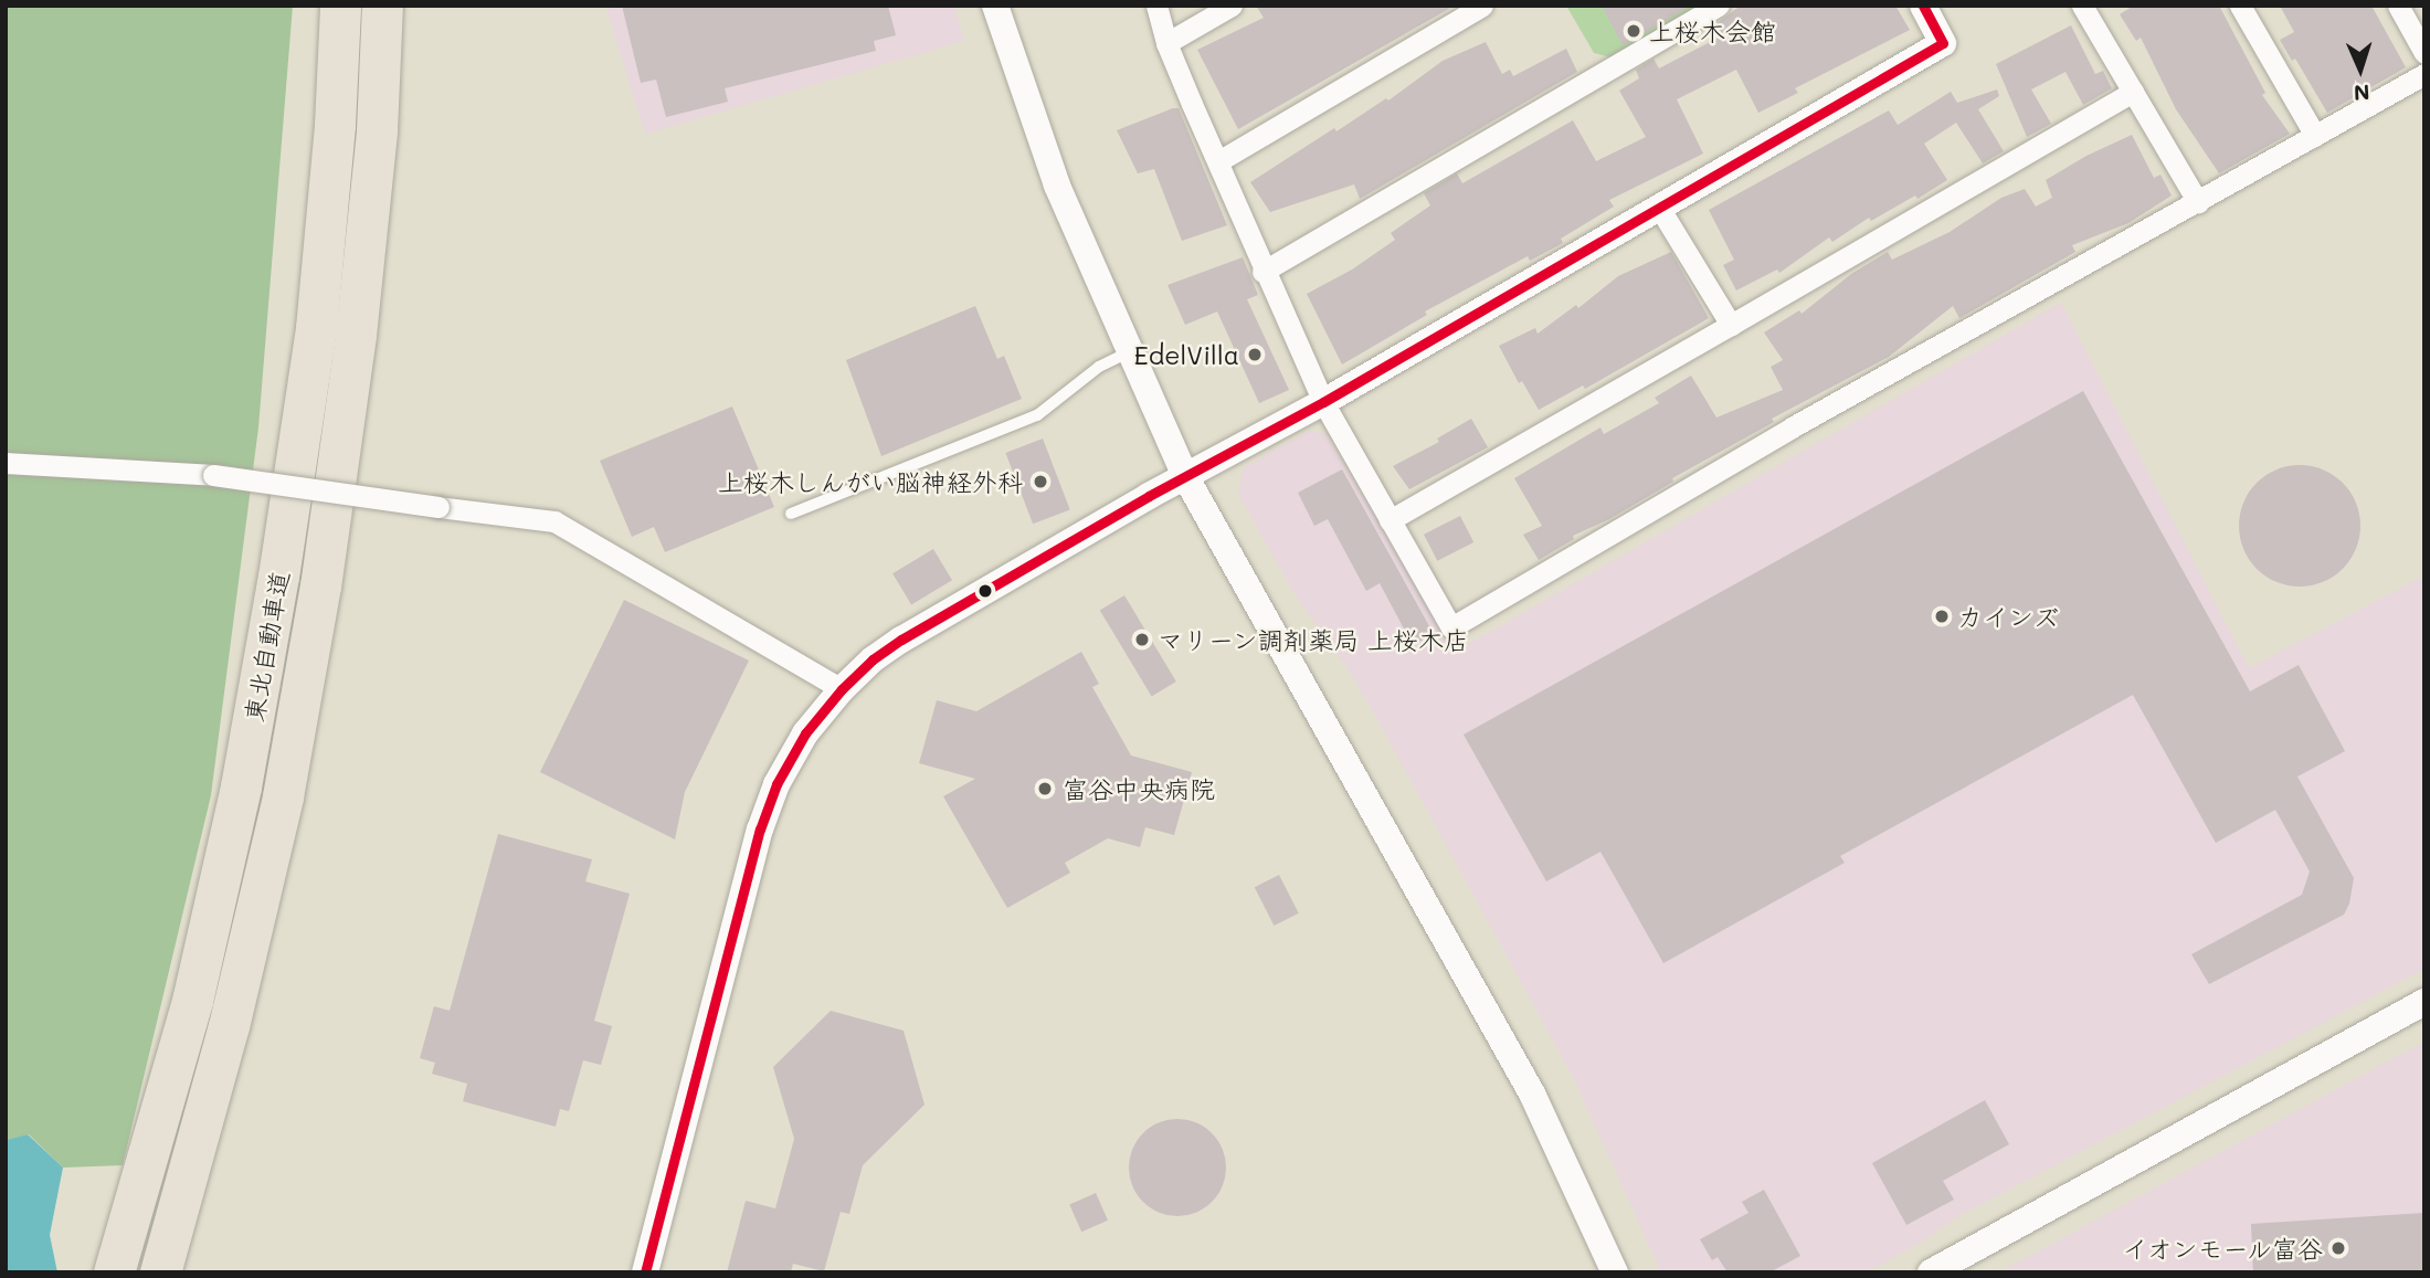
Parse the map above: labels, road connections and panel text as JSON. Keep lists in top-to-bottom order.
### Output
{
  "streets": {
    "highway": ["東北自動車道"]
  },
  "places": [
    "上桜木会館",
    "EdelVilla",
    "上桜木しんがい脳神経外科",
    "カインズ",
    "マリーン調剤薬局 上桜木店",
    "富谷中央病院",
    "イオンモール富谷"
  ],
  "north": "bottom"
}
